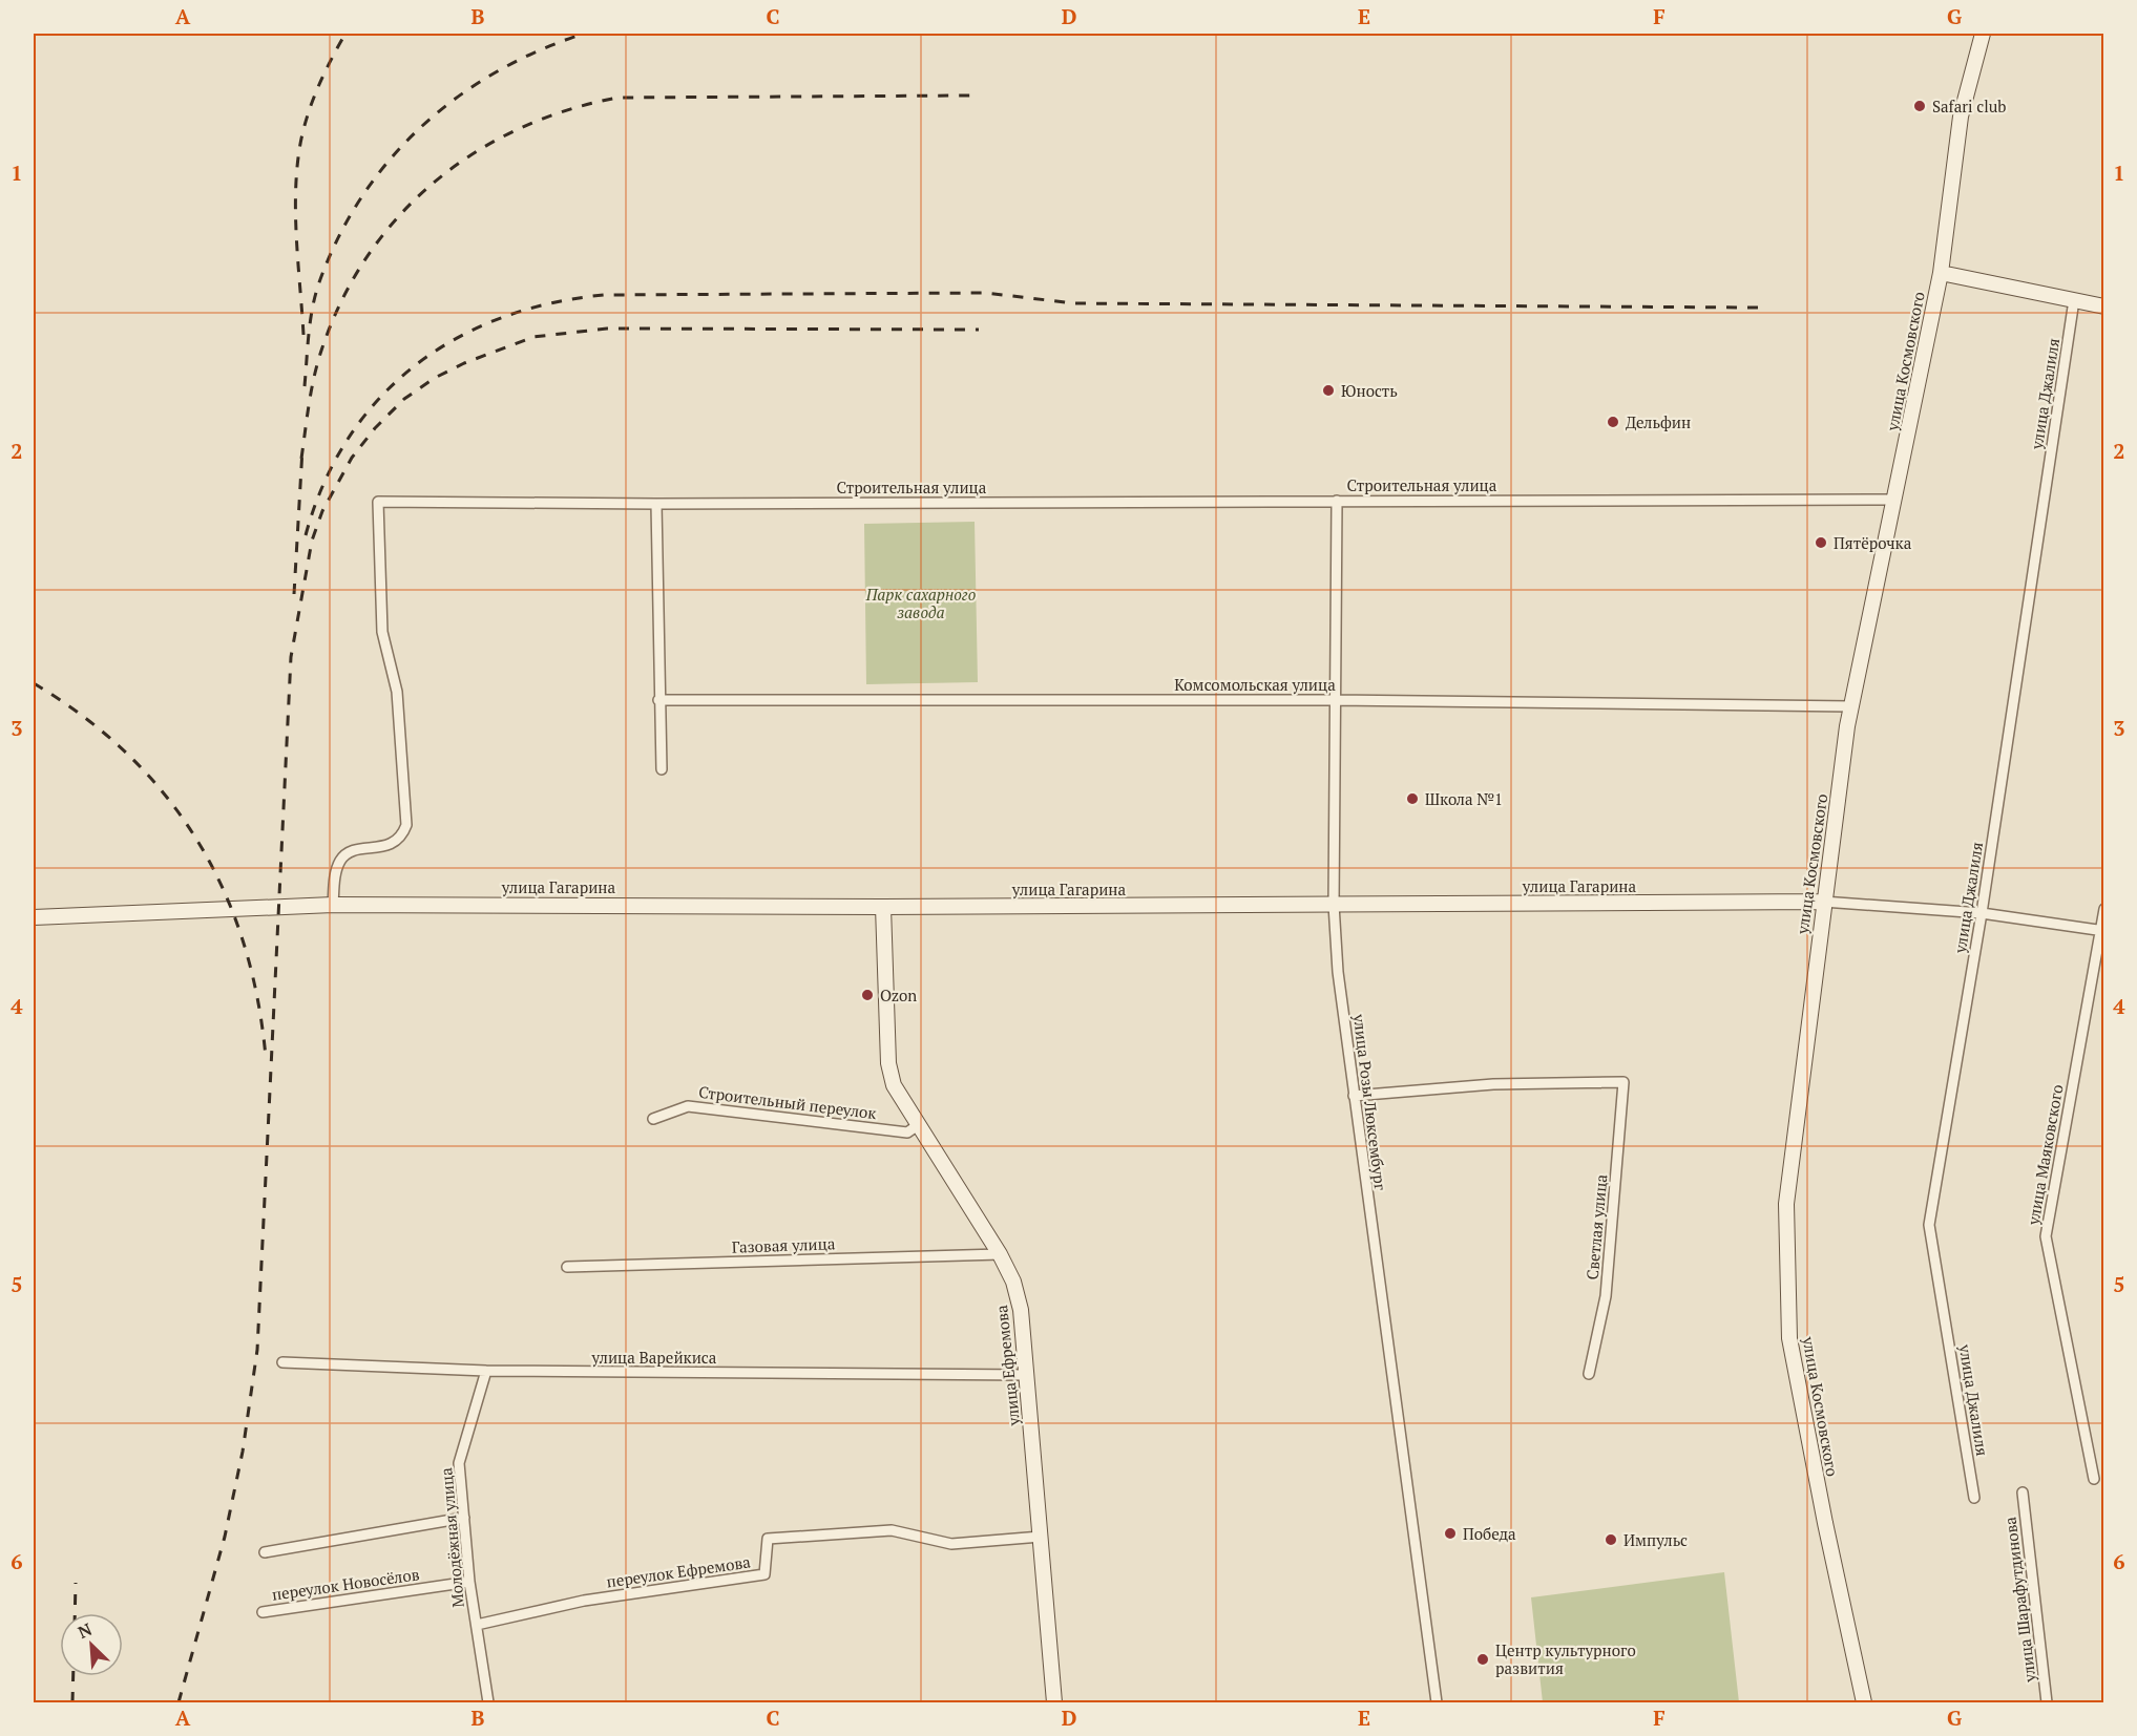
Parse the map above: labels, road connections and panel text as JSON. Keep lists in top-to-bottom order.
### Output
{
  "streets": {
    "street": [
      "улица Космовского",
      "улица Джалиля",
      "Строительная улица",
      "Комсомольская улица",
      "улица Гагарина",
      "Строительный переулок",
      "улица Розы Люксембург",
      "улица Маяковского",
      "Светлая улица",
      "Газовая улица",
      "улица Варейкиса",
      "улица Ефремова",
      "Молодёжная улица",
      "переулок Ефремова",
      "переулок Новосёлов",
      "улица Шарафутдинова"
    ]
  },
  "crossings": [
    ["улица Космовского", "Строительная улица"],
    ["улица Космовского", "Комсомольская улица"],
    ["улица Космовского", "улица Гагарина"],
    ["улица Джалиля", "улица Гагарина"],
    ["Строительная улица", "улица Гагарина"],
    ["Строительная улица", "улица Розы Люксембург"],
    ["Комсомольская улица", "улица Розы Люксембург"],
    ["улица Гагарина", "улица Розы Люксембург"],
    ["улица Гагарина", "улица Маяковского"],
    ["улица Гагарина", "улица Ефремова"],
    ["Строительный переулок", "улица Ефремова"],
    ["улица Розы Люксембург", "Светлая улица"],
    ["Газовая улица", "улица Ефремова"],
    ["улица Варейкиса", "улица Ефремова"],
    ["улица Варейкиса", "Молодёжная улица"],
    ["улица Ефремова", "переулок Ефремова"],
    ["Молодёжная улица", "переулок Ефремова"],
    ["Молодёжная улица", "переулок Новосёлов"]
  ],
  "parks": ["Парк сахарного завода"],
  "places": [
    "Safari club",
    "Юность",
    "Дельфин",
    "Пятёрочка",
    "Школа №1",
    "Ozon",
    "Победа",
    "Импульс",
    "Центр культурного развития"
  ],
  "north": "top left",
  "grid": {
    "columns": [
      "A",
      "B",
      "C",
      "D",
      "E",
      "F",
      "G"
    ],
    "rows": [
      "1",
      "2",
      "3",
      "4",
      "5",
      "6"
    ]
  }
}
